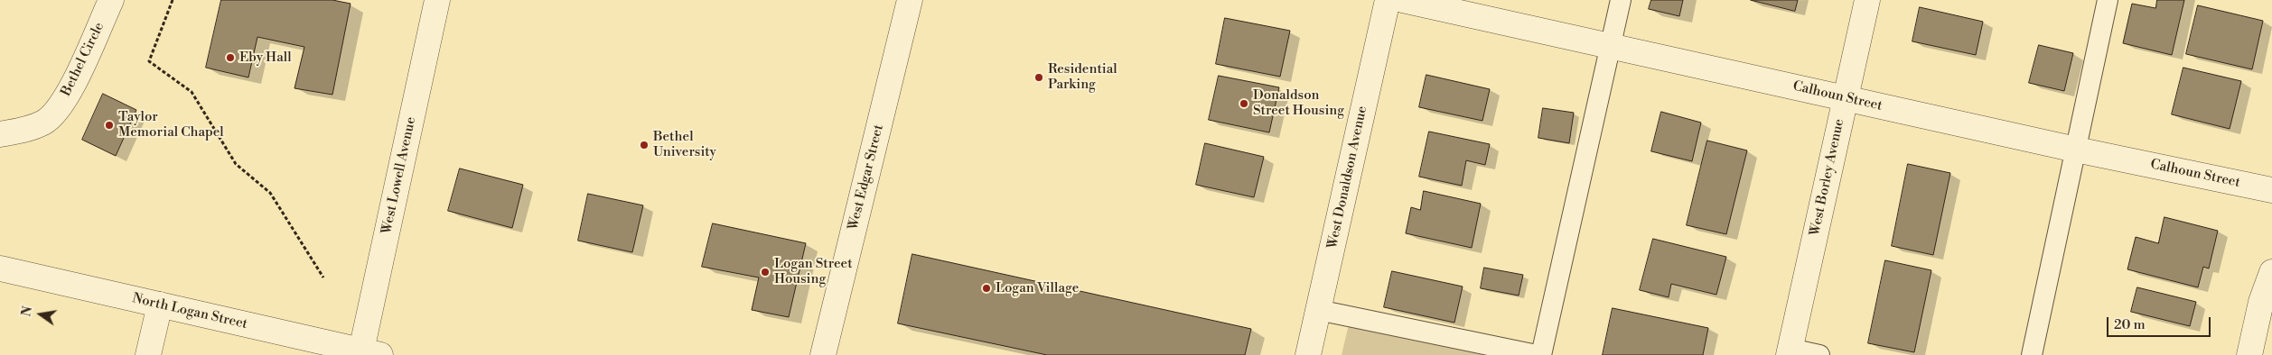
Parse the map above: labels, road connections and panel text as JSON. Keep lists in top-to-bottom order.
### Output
{
  "streets": {
    "street": [
      "Bethel Circle",
      "Calhoun Street",
      "West Lowell Avenue",
      "West Edgar Street",
      "West Donaldson Avenue",
      "West Borley Avenue",
      "North Logan Street"
    ]
  },
  "crossings": [
    ["Calhoun Street", "West Borley Avenue"],
    ["West Lowell Avenue", "North Logan Street"]
  ],
  "places": [
    "Eby Hall",
    "Residential Parking",
    "Donaldson Street Housing",
    "Taylor Memorial Chapel",
    "Bethel University",
    "Logan Street Housing",
    "Logan Village"
  ],
  "scale_bar": "20 m",
  "north": "left"
}
